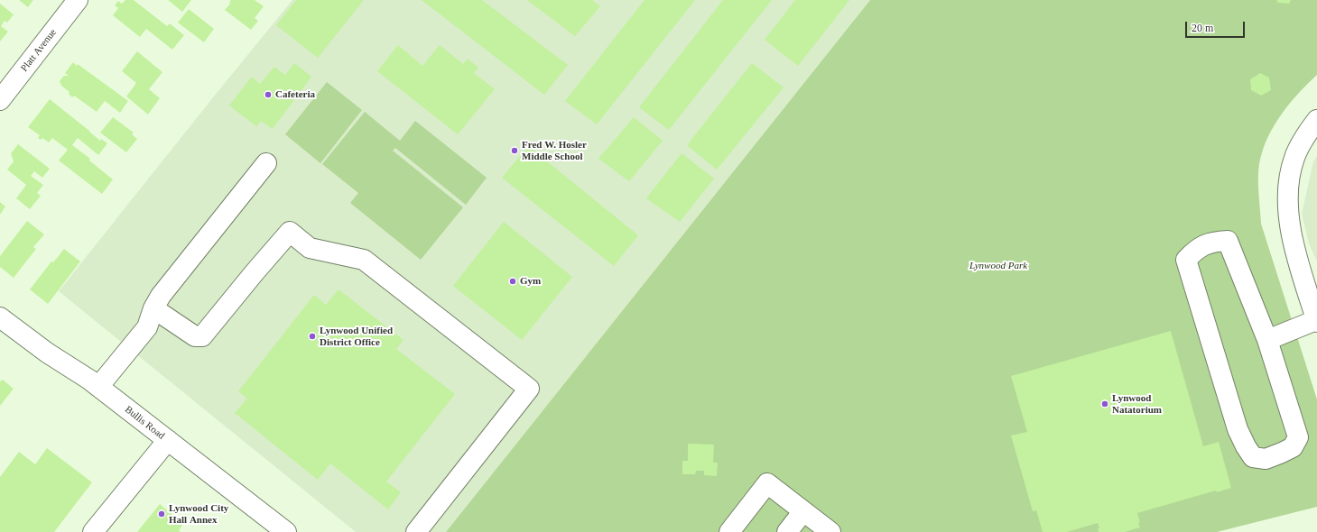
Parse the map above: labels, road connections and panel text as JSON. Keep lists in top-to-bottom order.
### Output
{
  "streets": {
    "street": ["Platt Avenue", "Bullis Road"]
  },
  "parks": ["Lynwood Park"],
  "places": [
    "Cafeteria",
    "Fred W. Hosler Middle School",
    "Gym",
    "Lynwood Unified District Office",
    "Lynwood Natatorium",
    "Lynwood City Hall Annex"
  ],
  "scale_bar": "20 m"
}
